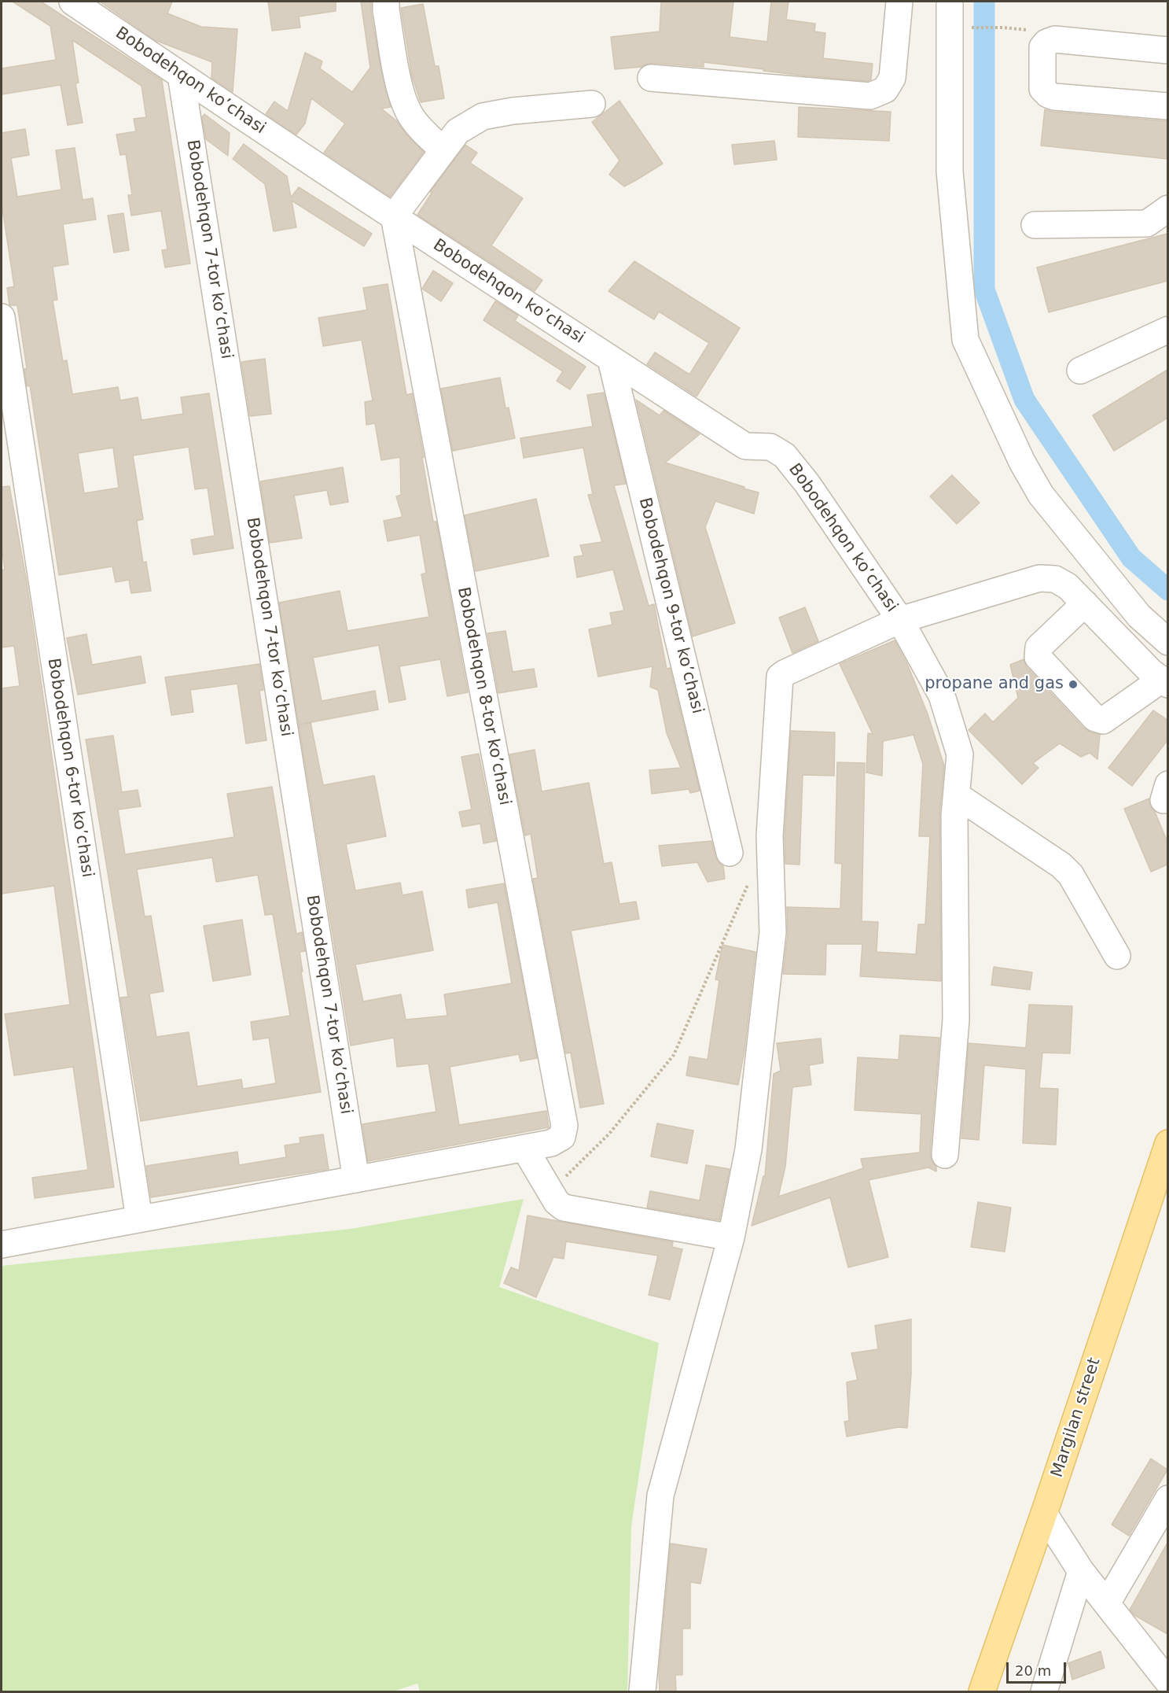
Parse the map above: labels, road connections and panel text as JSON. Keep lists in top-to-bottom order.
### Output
{
  "streets": {
    "main road": ["Margilan street"],
    "street": [
      "Bobodehqon koʼchasi",
      "Bobodehqon 7-tor koʼchasi",
      "Bobodehqon 9-tor koʼchasi",
      "Bobodehqon 8-tor koʼchasi",
      "Bobodehqon 6-tor koʼchasi"
    ]
  },
  "crossings": [
    ["Bobodehqon koʼchasi", "Bobodehqon 7-tor koʼchasi"],
    ["Bobodehqon koʼchasi", "Bobodehqon 9-tor koʼchasi"],
    ["Bobodehqon koʼchasi", "Bobodehqon 8-tor koʼchasi"],
    ["Bobodehqon 7-tor koʼchasi", "Bobodehqon 8-tor koʼchasi"],
    ["Bobodehqon 8-tor koʼchasi", "Bobodehqon 6-tor koʼchasi"]
  ],
  "places": ["propane and gas"],
  "scale_bar": "20 m"
}
